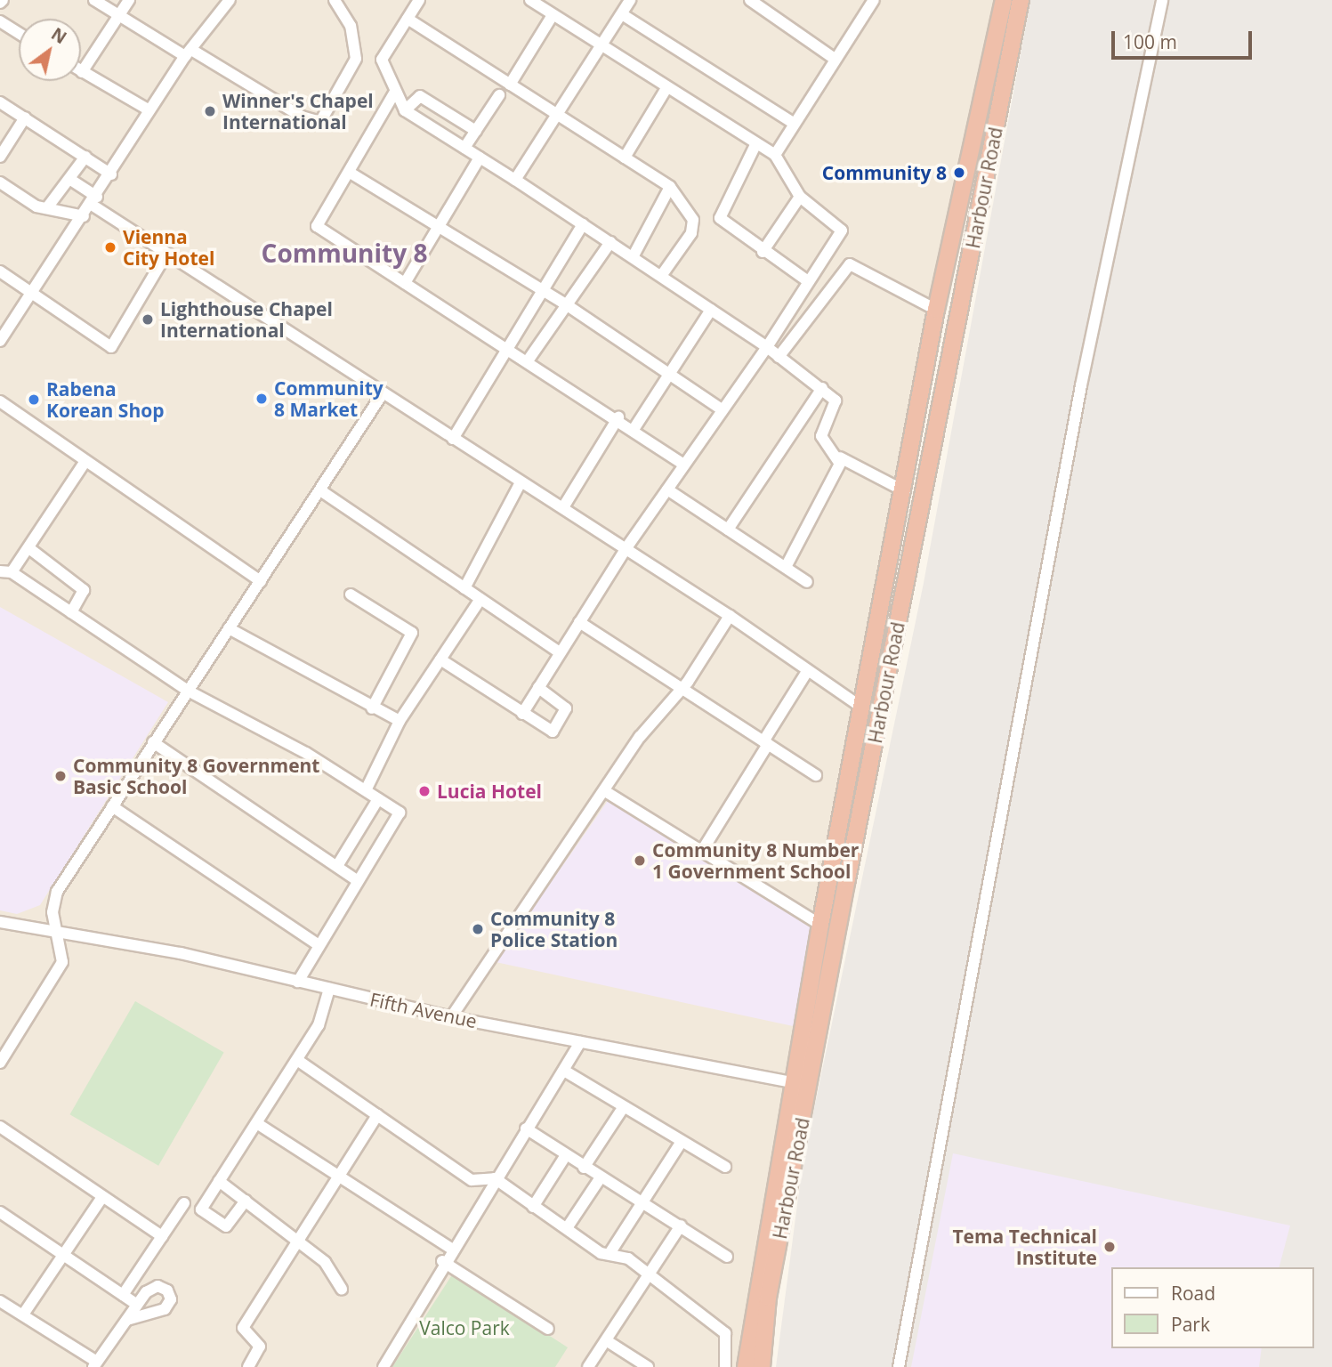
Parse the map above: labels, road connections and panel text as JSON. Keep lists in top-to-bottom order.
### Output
{
  "streets": {
    "highway": ["Harbour Road"],
    "street": ["Fifth Avenue"]
  },
  "crossings": [
    ["Harbour Road", "Fifth Avenue"]
  ],
  "districts": ["Community 8"],
  "parks": ["Valco Park"],
  "places": [
    "Winner's Chapel International",
    "Community 8",
    "Vienna City Hotel",
    "Lighthouse Chapel International",
    "Community 8 Market",
    "Rabena Korean Shop",
    "Community 8 Government Basic School",
    "Lucia Hotel",
    "Community 8 Number 1 Government School",
    "Community 8 Police Station",
    "Tema Technical Institute"
  ],
  "legend": ["Road", "Park"],
  "scale_bar": "100 m",
  "north": "top right"
}
